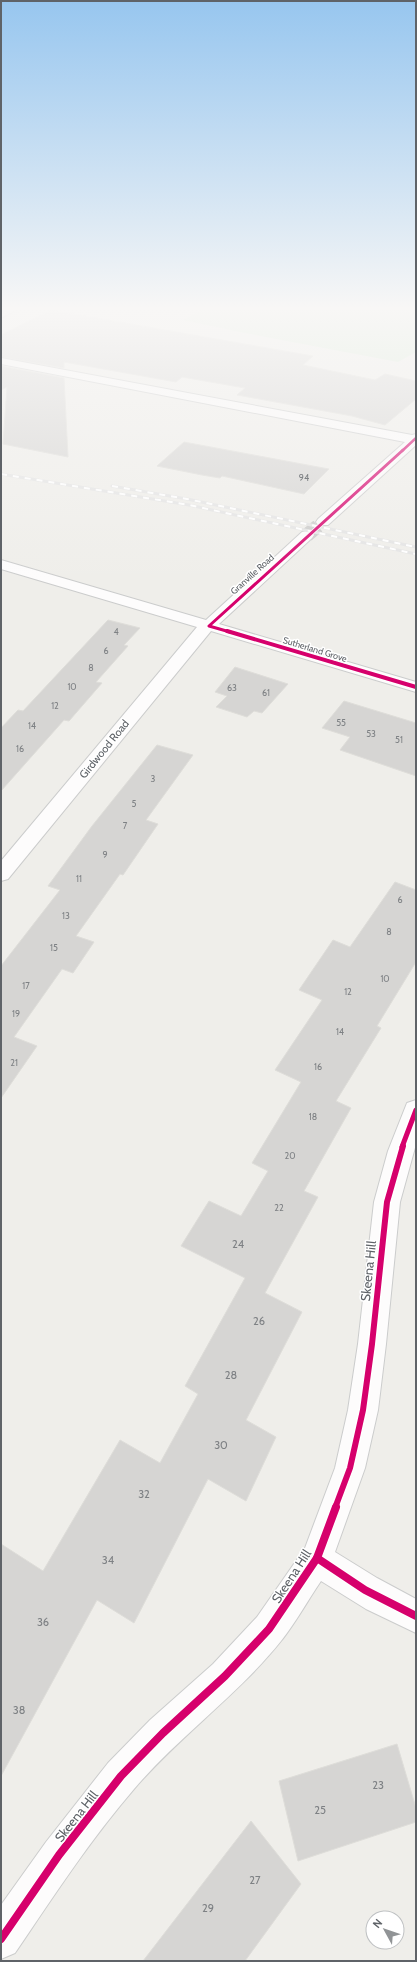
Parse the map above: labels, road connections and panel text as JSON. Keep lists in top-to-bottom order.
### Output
{
  "streets": {
    "street": [
      "Granville Road",
      "Sutherland Grove",
      "Girdwood Road",
      "Skeena Hill"
    ]
  },
  "crossings": [
    ["Granville Road", "Sutherland Grove"],
    ["Granville Road", "Girdwood Road"],
    ["Sutherland Grove", "Girdwood Road"]
  ],
  "house_numbers": [
    "94",
    "4",
    "6",
    "8",
    "10",
    "63",
    "61",
    "12",
    "55",
    "14",
    "53",
    "51",
    "16",
    "3",
    "5",
    "7",
    "9",
    "11",
    "6",
    "13",
    "8",
    "15",
    "10",
    "17",
    "12",
    "19",
    "14",
    "21",
    "16",
    "18",
    "20",
    "22",
    "24",
    "26",
    "28",
    "30",
    "32",
    "34",
    "36",
    "38",
    "23",
    "25",
    "27",
    "29"
  ],
  "north": "top left"
}
